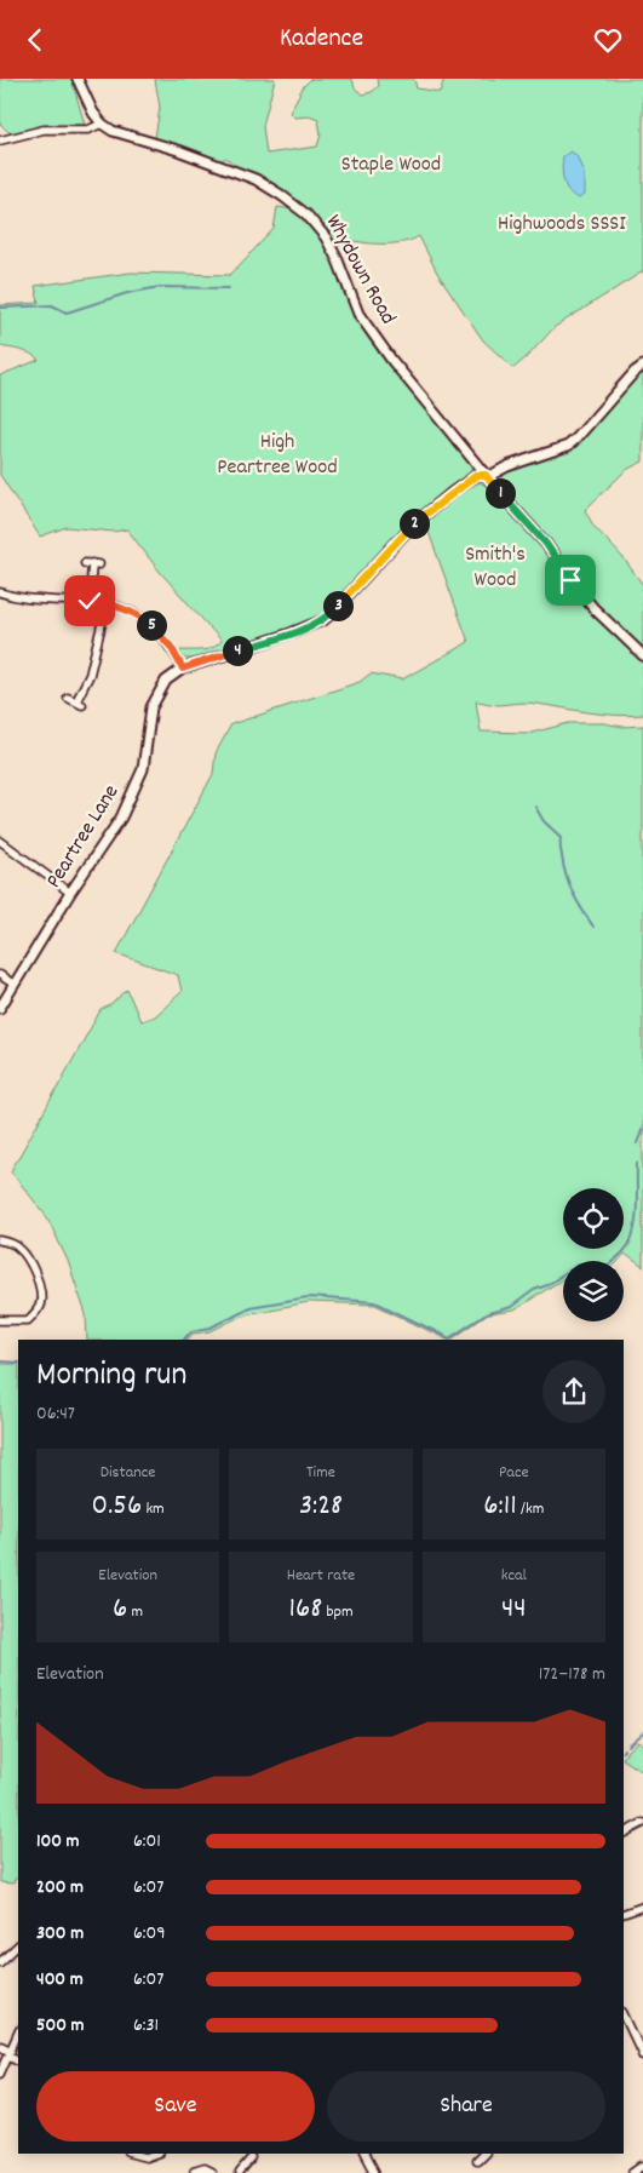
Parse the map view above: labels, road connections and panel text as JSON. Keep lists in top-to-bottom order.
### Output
{
  "streets": {
    "street": ["Whydown Road", "Peartree Lane"]
  },
  "crossings": [
    ["Whydown Road", "Peartree Lane"]
  ],
  "parks": [
    "Staple Wood",
    "Highwoods SSSI",
    "High Peartree Wood",
    "Smith's Wood"
  ],
  "page": {
    "header": "Kadence",
    "pins": [
      "1",
      "2",
      "3",
      "5",
      "4"
    ],
    "heading": ["Morning run", "06:47"],
    "stats": [
      ["Distance", "0.56 km"],
      ["Time", "3:28"],
      ["Pace", "6:11 /km"],
      ["Elevation", "6 m"],
      ["Heart rate", "168 bpm"],
      ["kcal", "44"]
    ],
    "chart": ["Elevation", "172–178 m"],
    "list": [
      {
        "name": "100 m",
        "note": "6:01"
      },
      {
        "name": "200 m",
        "note": "6:07"
      },
      {
        "name": "300 m",
        "note": "6:09"
      },
      {
        "name": "400 m",
        "note": "6:07"
      },
      {
        "name": "500 m",
        "note": "6:31"
      }
    ],
    "buttons": ["Save", "Share"]
  }
}
